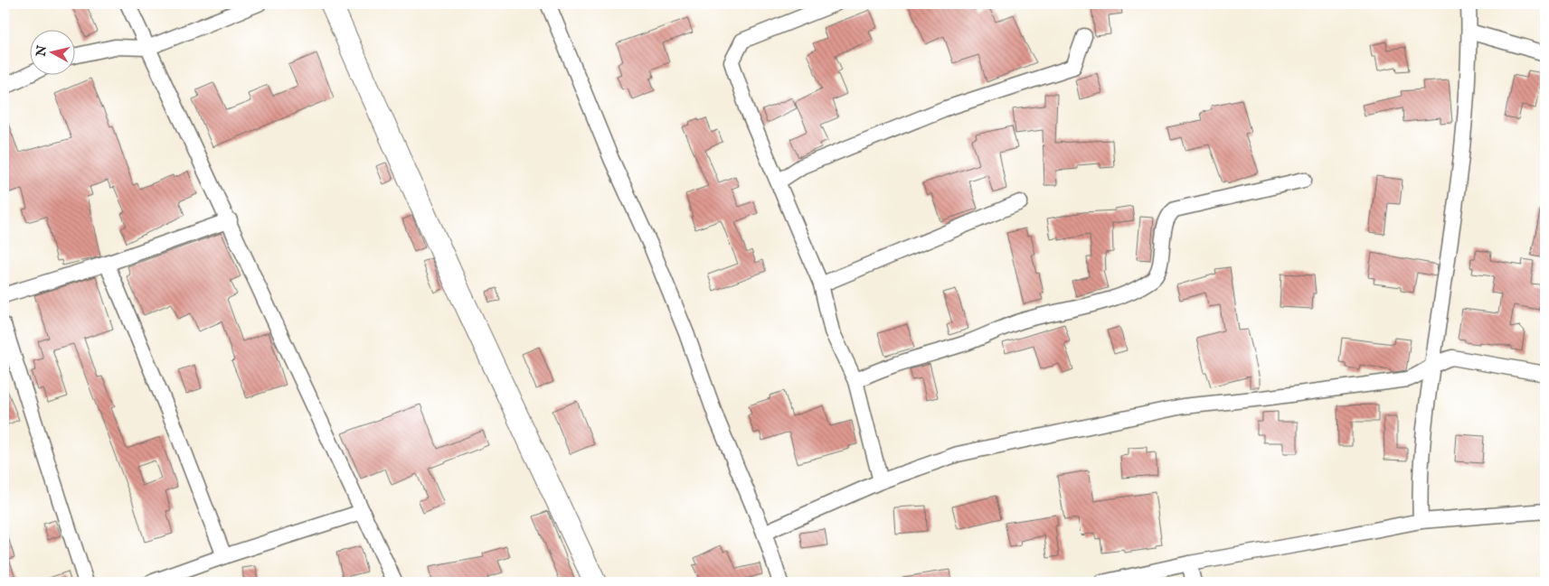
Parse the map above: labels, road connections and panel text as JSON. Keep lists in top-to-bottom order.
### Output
{
  "north": "left"
}
